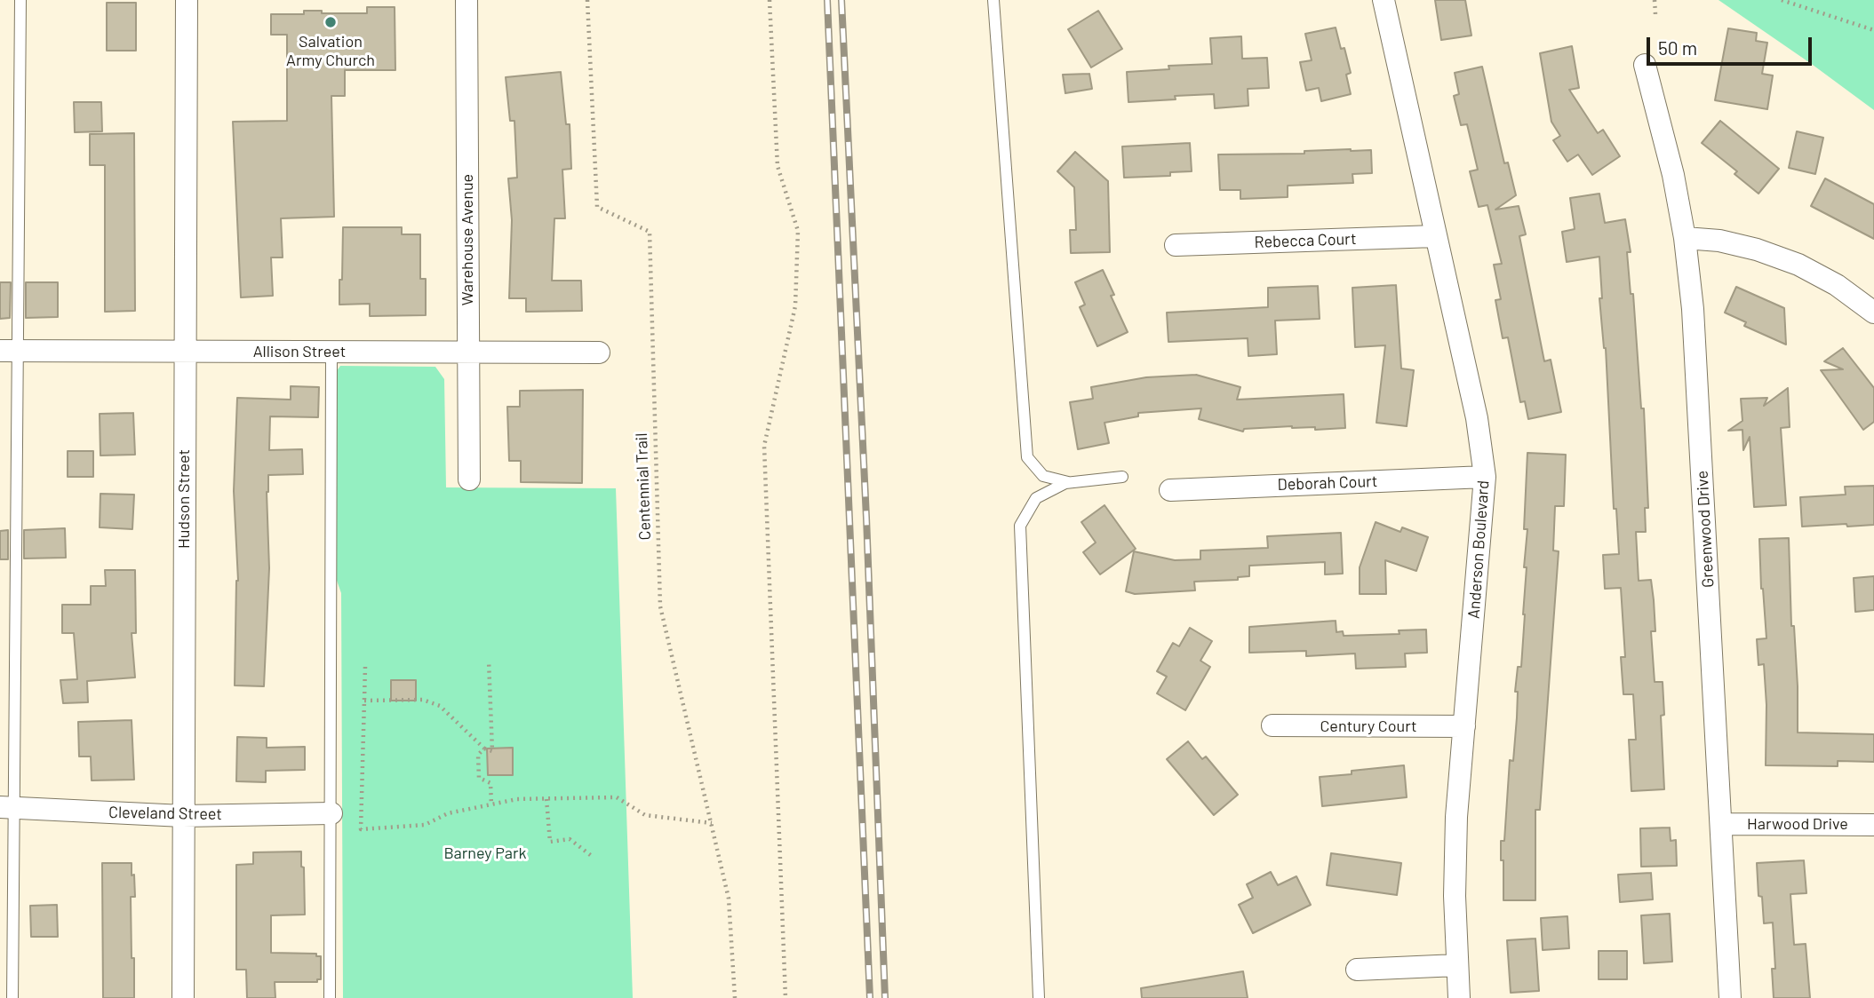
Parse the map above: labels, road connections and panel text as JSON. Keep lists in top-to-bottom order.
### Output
{
  "streets": {
    "street": [
      "Warehouse Avenue",
      "Rebecca Court",
      "Allison Street",
      "Deborah Court",
      "Hudson Street",
      "Greenwood Drive",
      "Anderson Boulevard",
      "Century Court",
      "Cleveland Street",
      "Harwood Drive"
    ],
    "path": ["Centennial Trail"]
  },
  "crossings": [
    ["Warehouse Avenue", "Allison Street"],
    ["Rebecca Court", "Anderson Boulevard"],
    ["Allison Street", "Hudson Street"],
    ["Deborah Court", "Anderson Boulevard"],
    ["Hudson Street", "Cleveland Street"],
    ["Greenwood Drive", "Harwood Drive"],
    ["Anderson Boulevard", "Century Court"]
  ],
  "parks": ["Barney Park"],
  "places": ["Salvation Army Church"],
  "scale_bar": "50 m"
}
